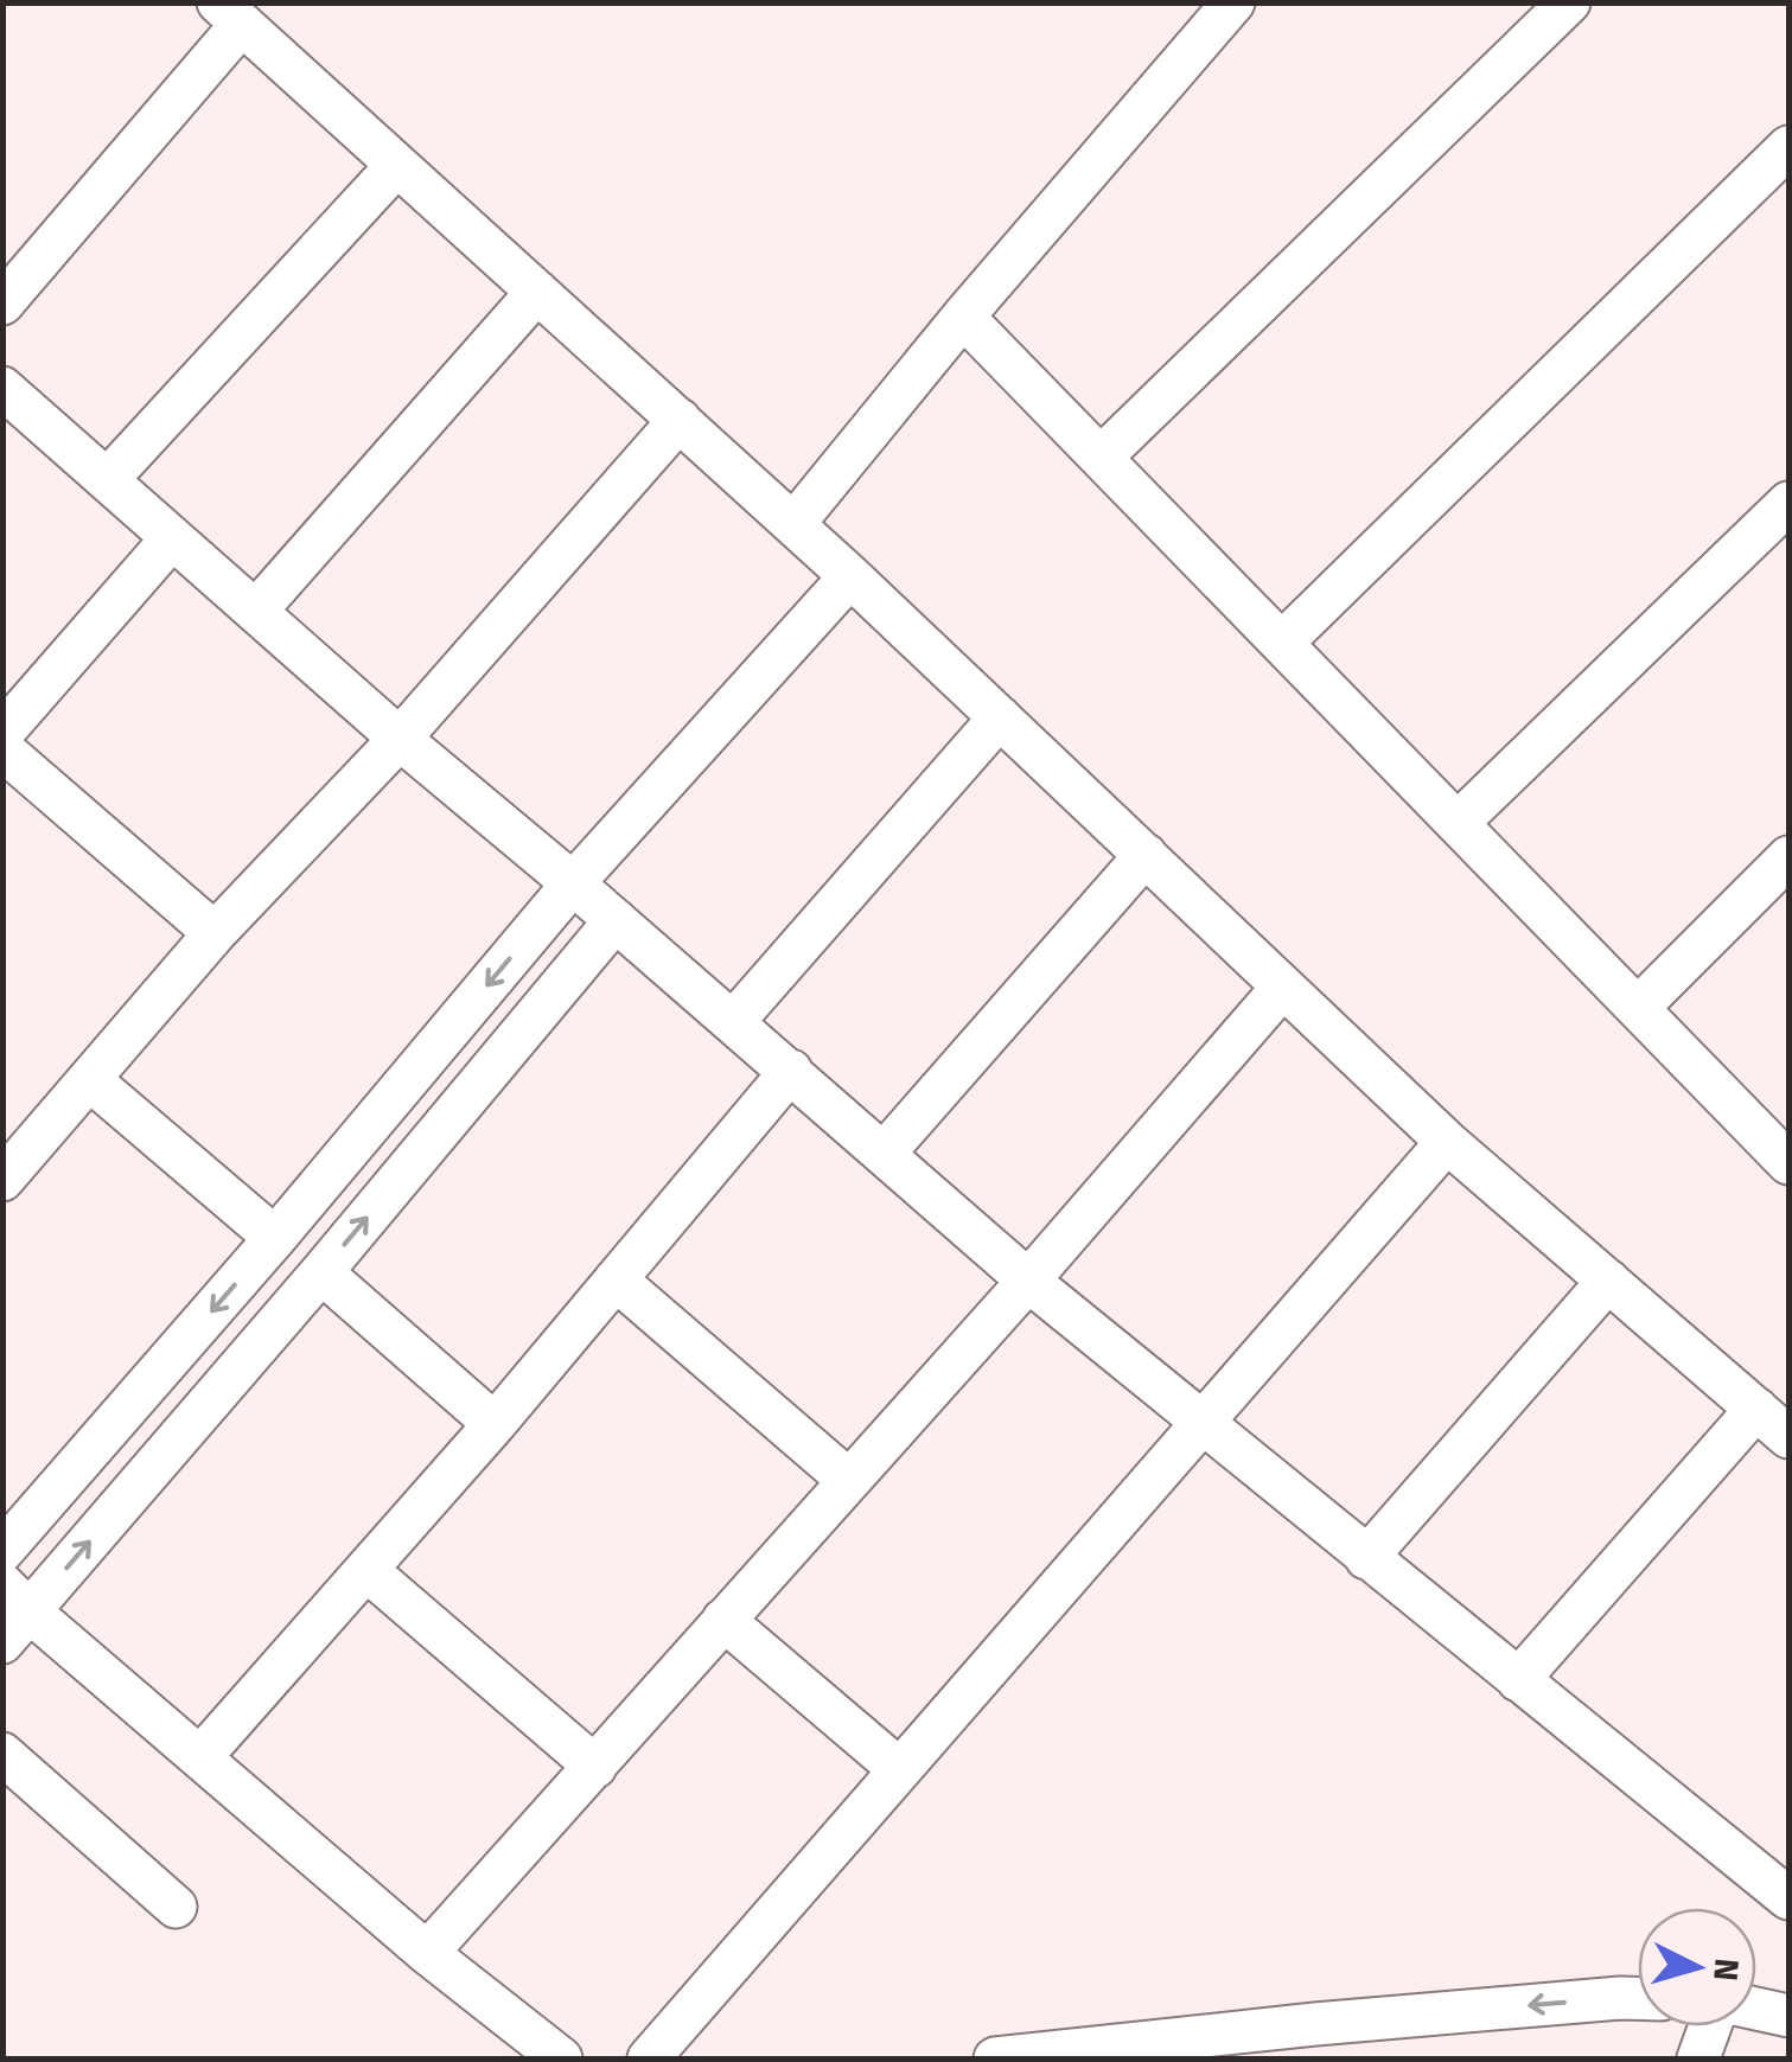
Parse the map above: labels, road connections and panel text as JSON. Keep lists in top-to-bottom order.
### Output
{
  "north": "right"
}
